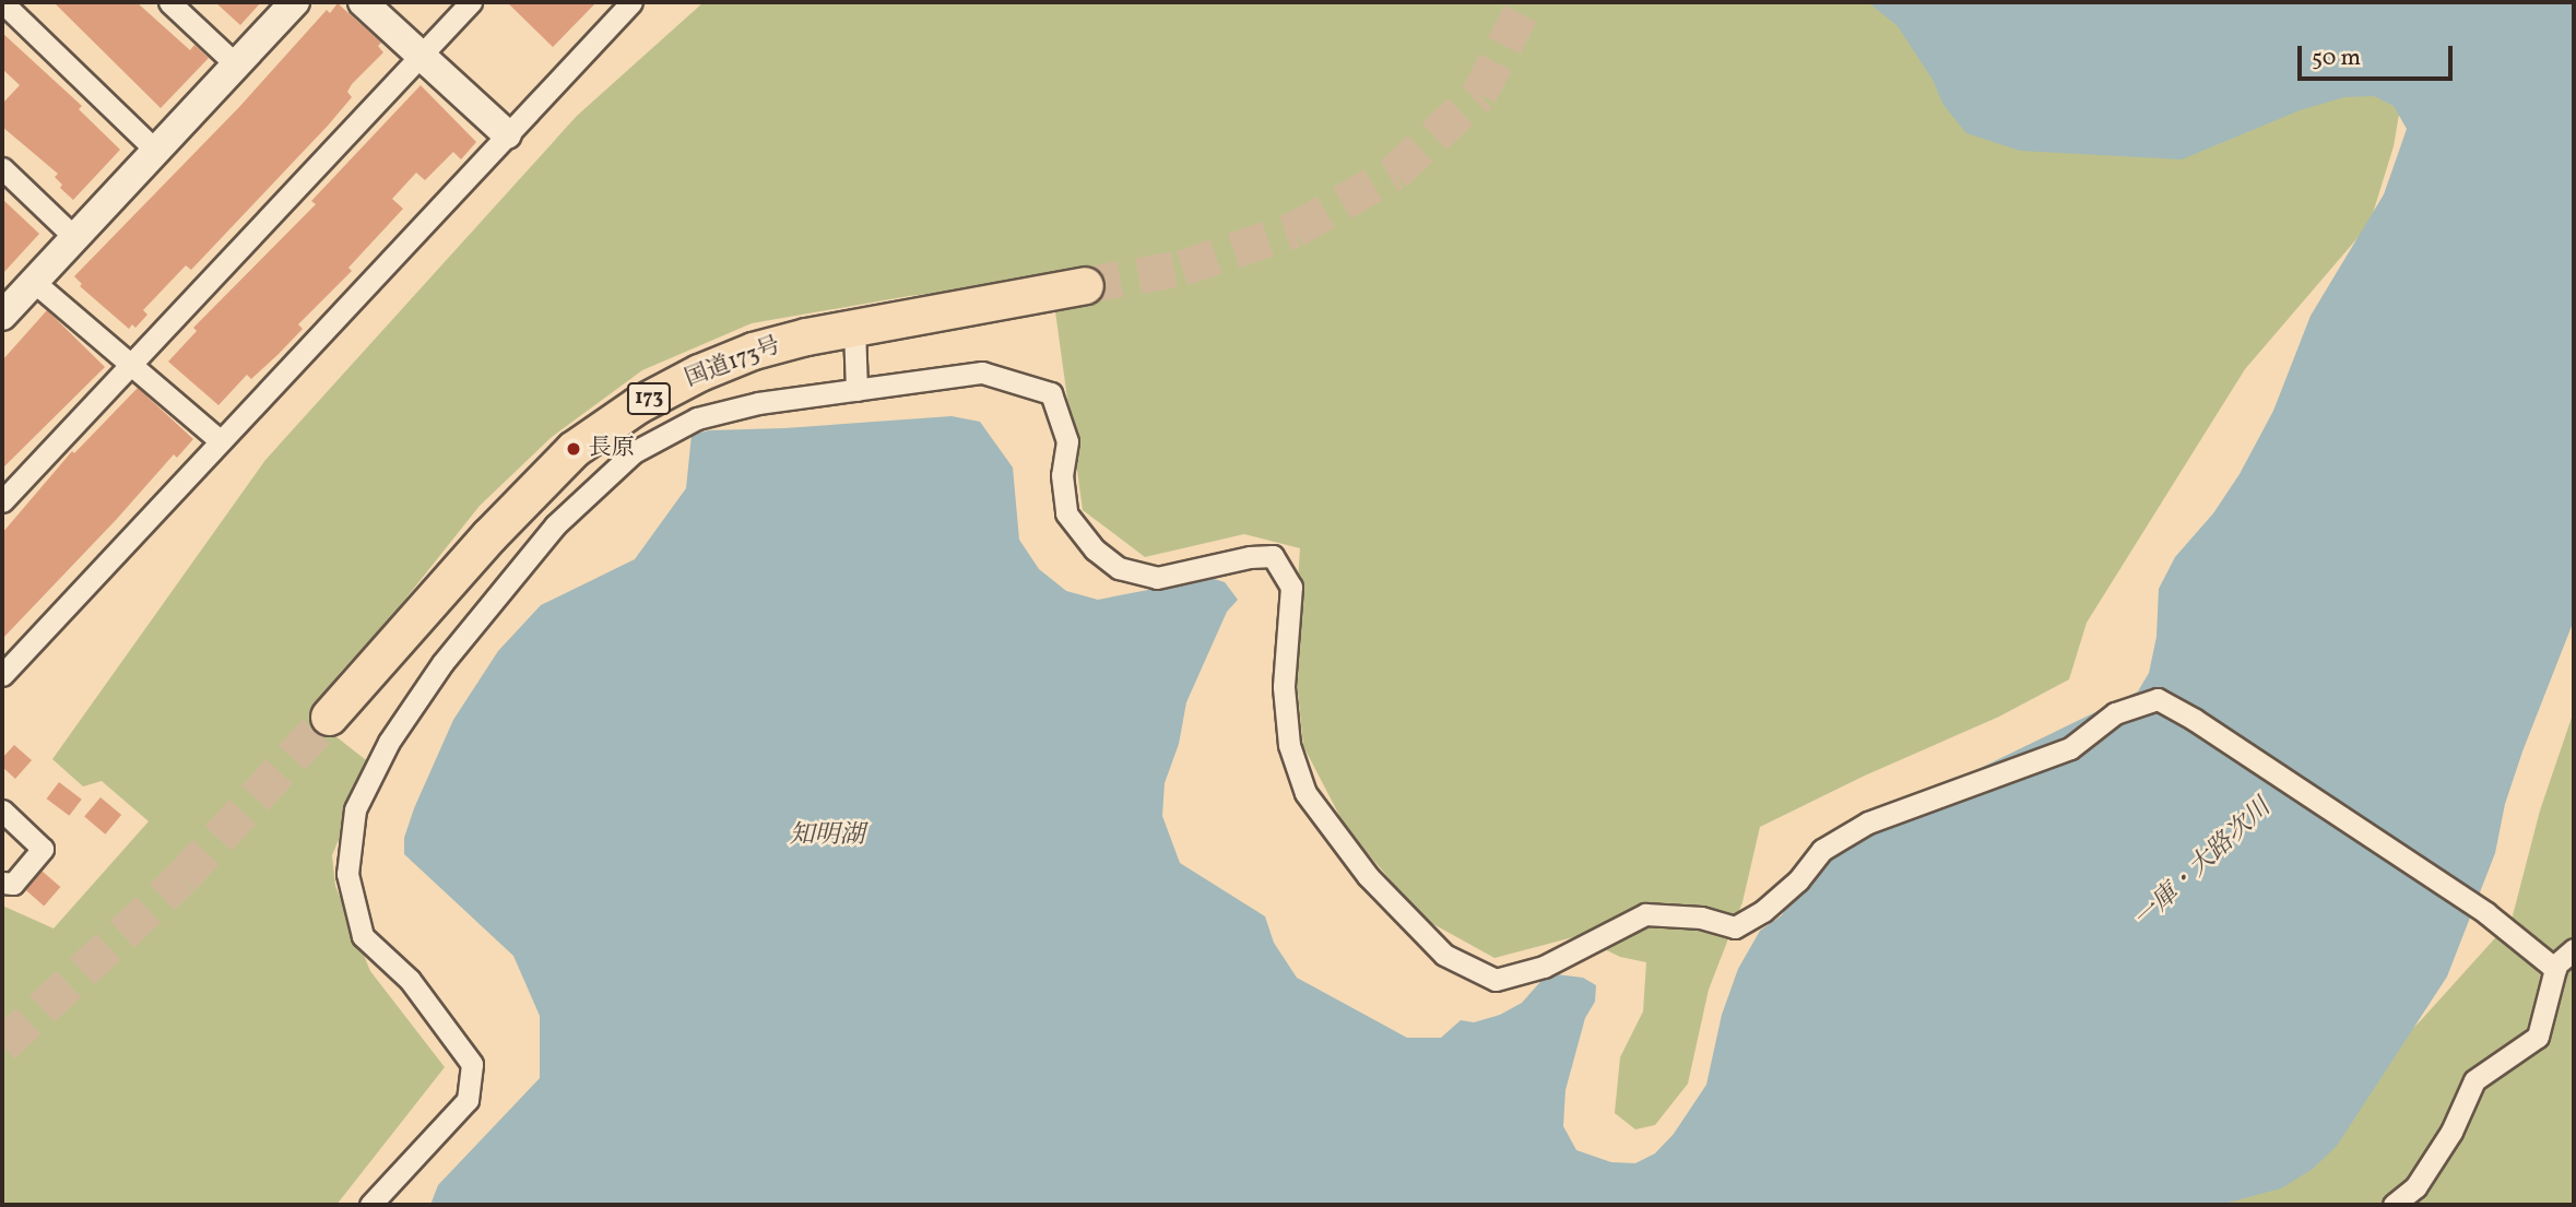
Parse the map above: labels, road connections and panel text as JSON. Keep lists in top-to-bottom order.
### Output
{
  "streets": {
    "highway": ["国道173号", "173"]
  },
  "water": ["知明湖", "一庫・大路次川"],
  "places": ["長原"],
  "scale_bar": "50 m"
}
